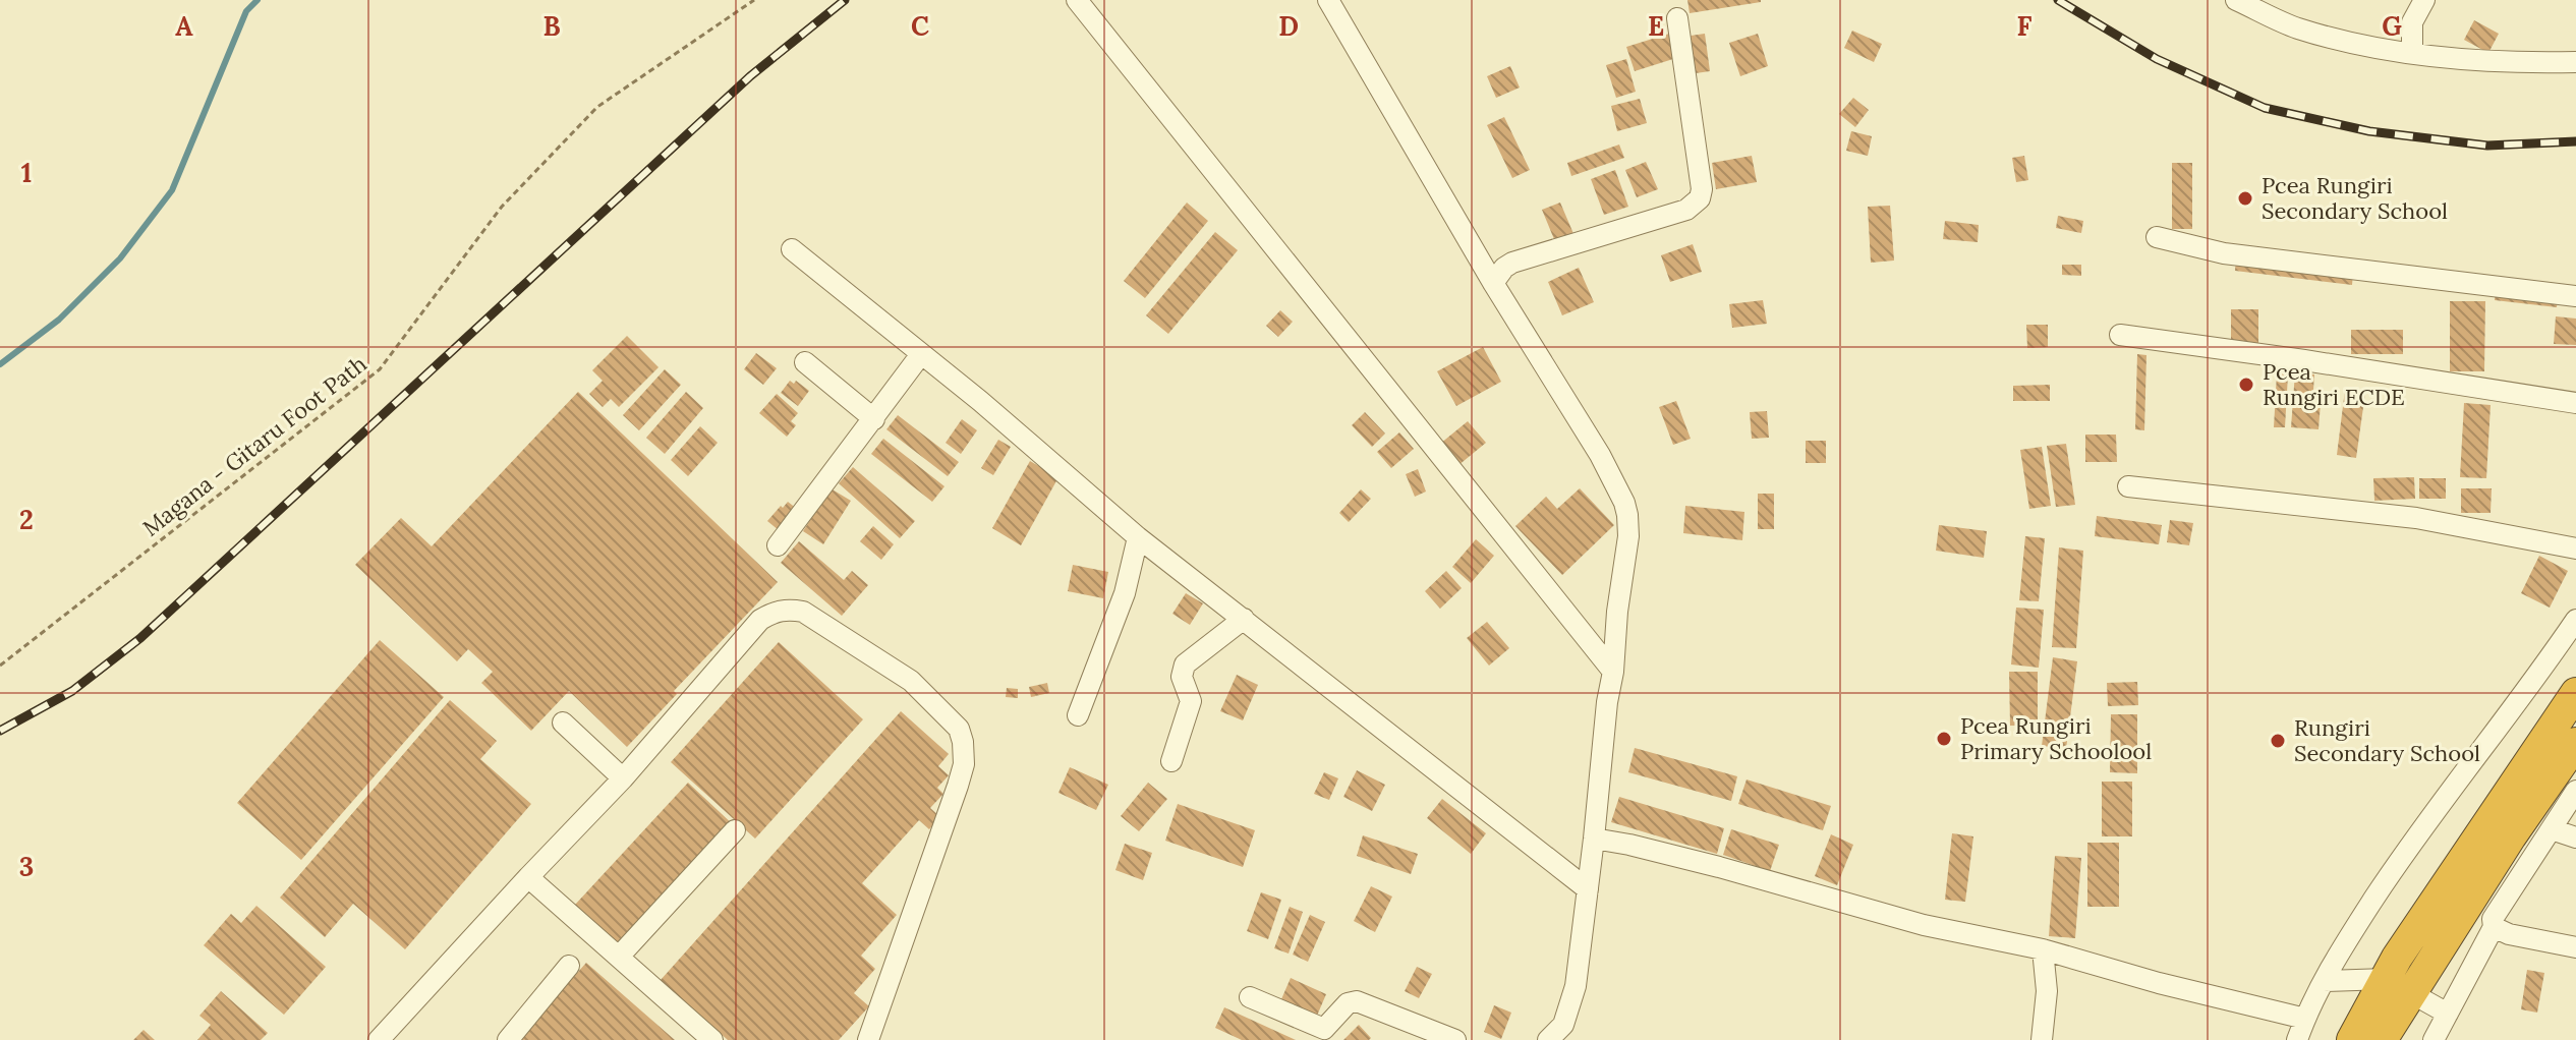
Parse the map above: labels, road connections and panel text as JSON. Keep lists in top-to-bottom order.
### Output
{
  "streets": {
    "path": ["Magana - Gitaru Foot Path"]
  },
  "places": [
    "Pcea Rungiri Secondary School",
    "Pcea Rungiri ECDE",
    "Pcea Rungiri Primary Schoolool",
    "Rungiri Secondary School"
  ],
  "grid": {
    "columns": [
      "A",
      "B",
      "C",
      "D",
      "E",
      "F",
      "G"
    ],
    "rows": ["1", "2", "3"]
  }
}
